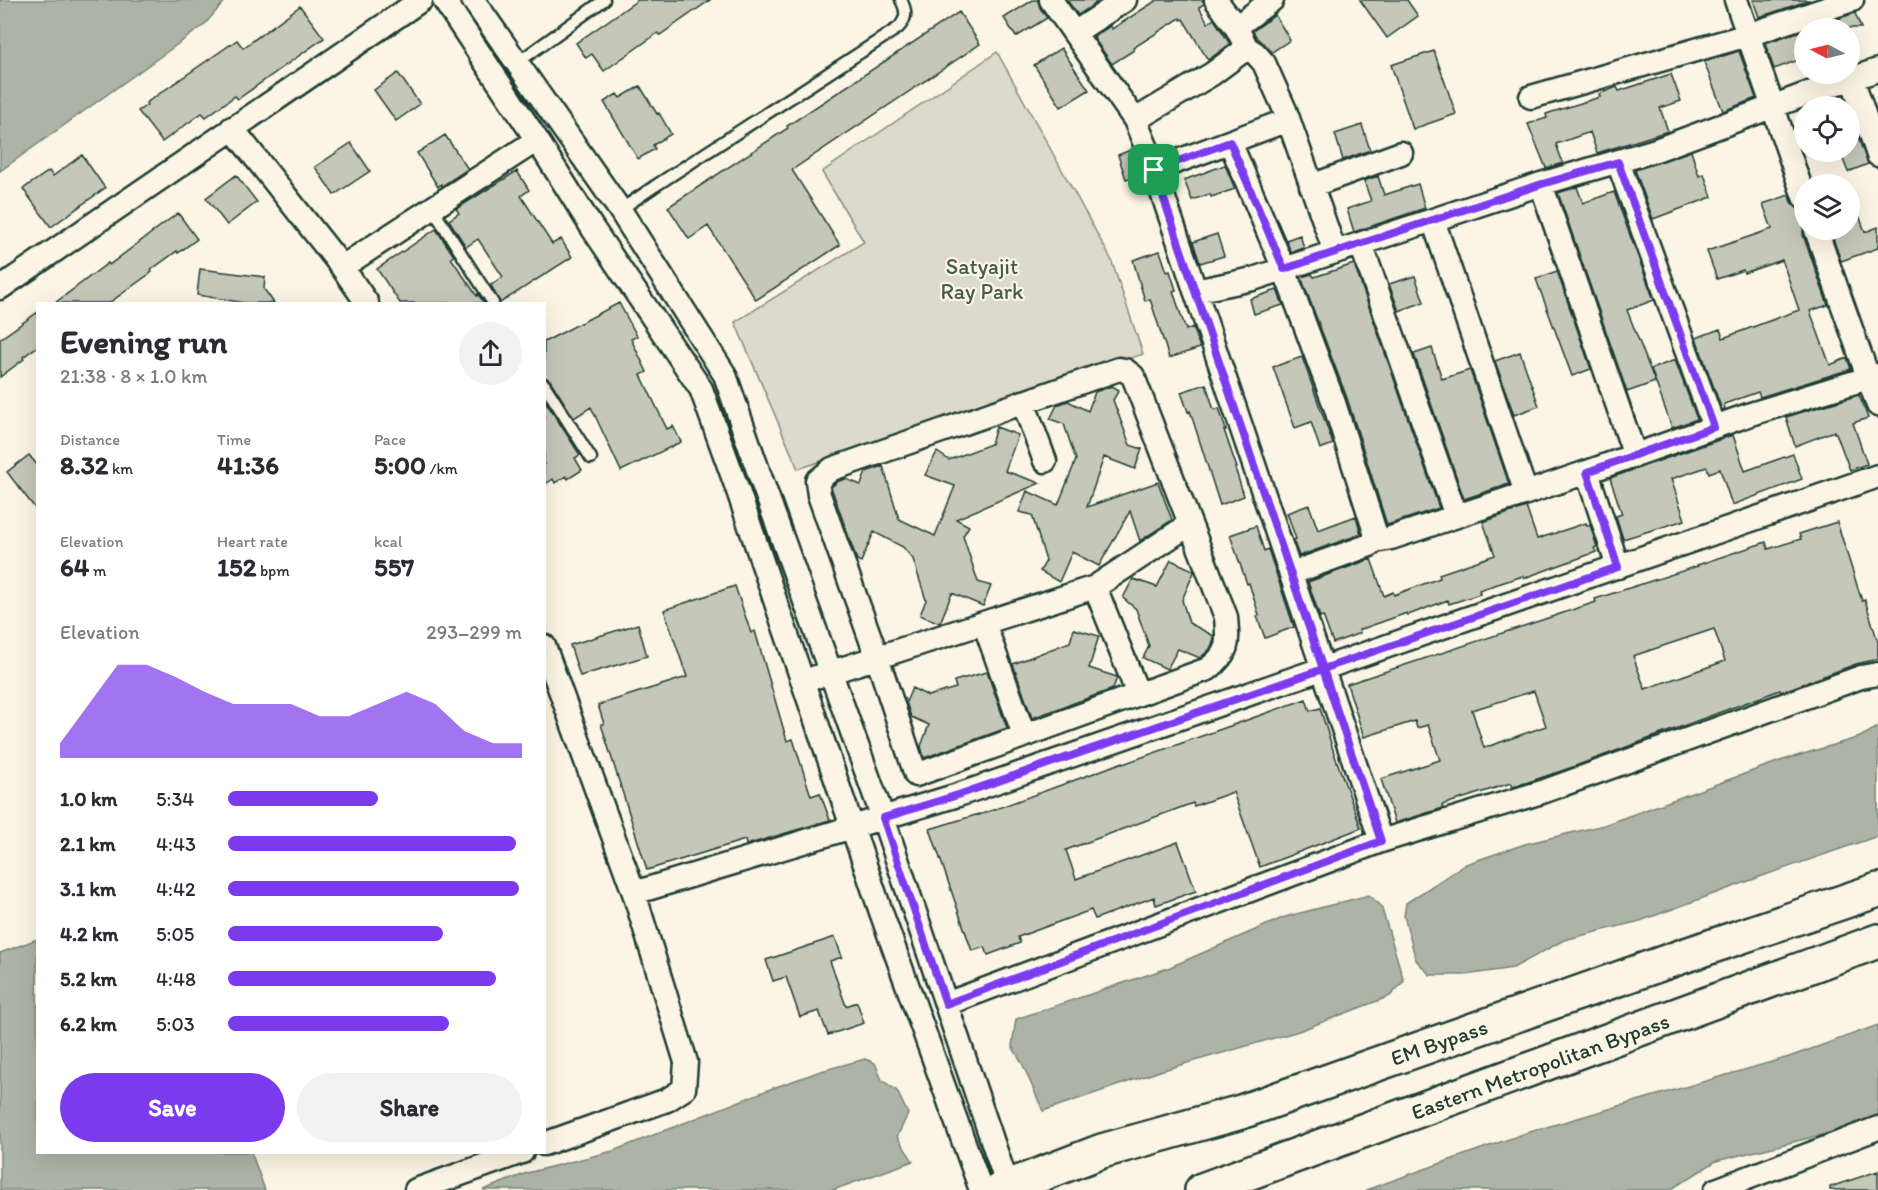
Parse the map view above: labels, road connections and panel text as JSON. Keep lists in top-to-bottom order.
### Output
{
  "streets": {
    "main road": ["EM Bypass", "Eastern Metropolitan Bypass"]
  },
  "parks": ["Satyajit Ray Park"],
  "north": "left",
  "page": {
    "heading": ["Evening run", "21:38 · 8 × 1.0 km"],
    "stats": [
      ["Distance", "8.32 km"],
      ["Time", "41:36"],
      ["Pace", "5:00 /km"],
      ["Elevation", "64 m"],
      ["Heart rate", "152 bpm"],
      ["kcal", "557"]
    ],
    "chart": ["Elevation", "293–299 m"],
    "list": [
      {
        "name": "1.0 km",
        "note": "5:34"
      },
      {
        "name": "2.1 km",
        "note": "4:43"
      },
      {
        "name": "3.1 km",
        "note": "4:42"
      },
      {
        "name": "4.2 km",
        "note": "5:05"
      },
      {
        "name": "5.2 km",
        "note": "4:48"
      },
      {
        "name": "6.2 km",
        "note": "5:03"
      }
    ],
    "buttons": ["Save", "Share"]
  }
}
